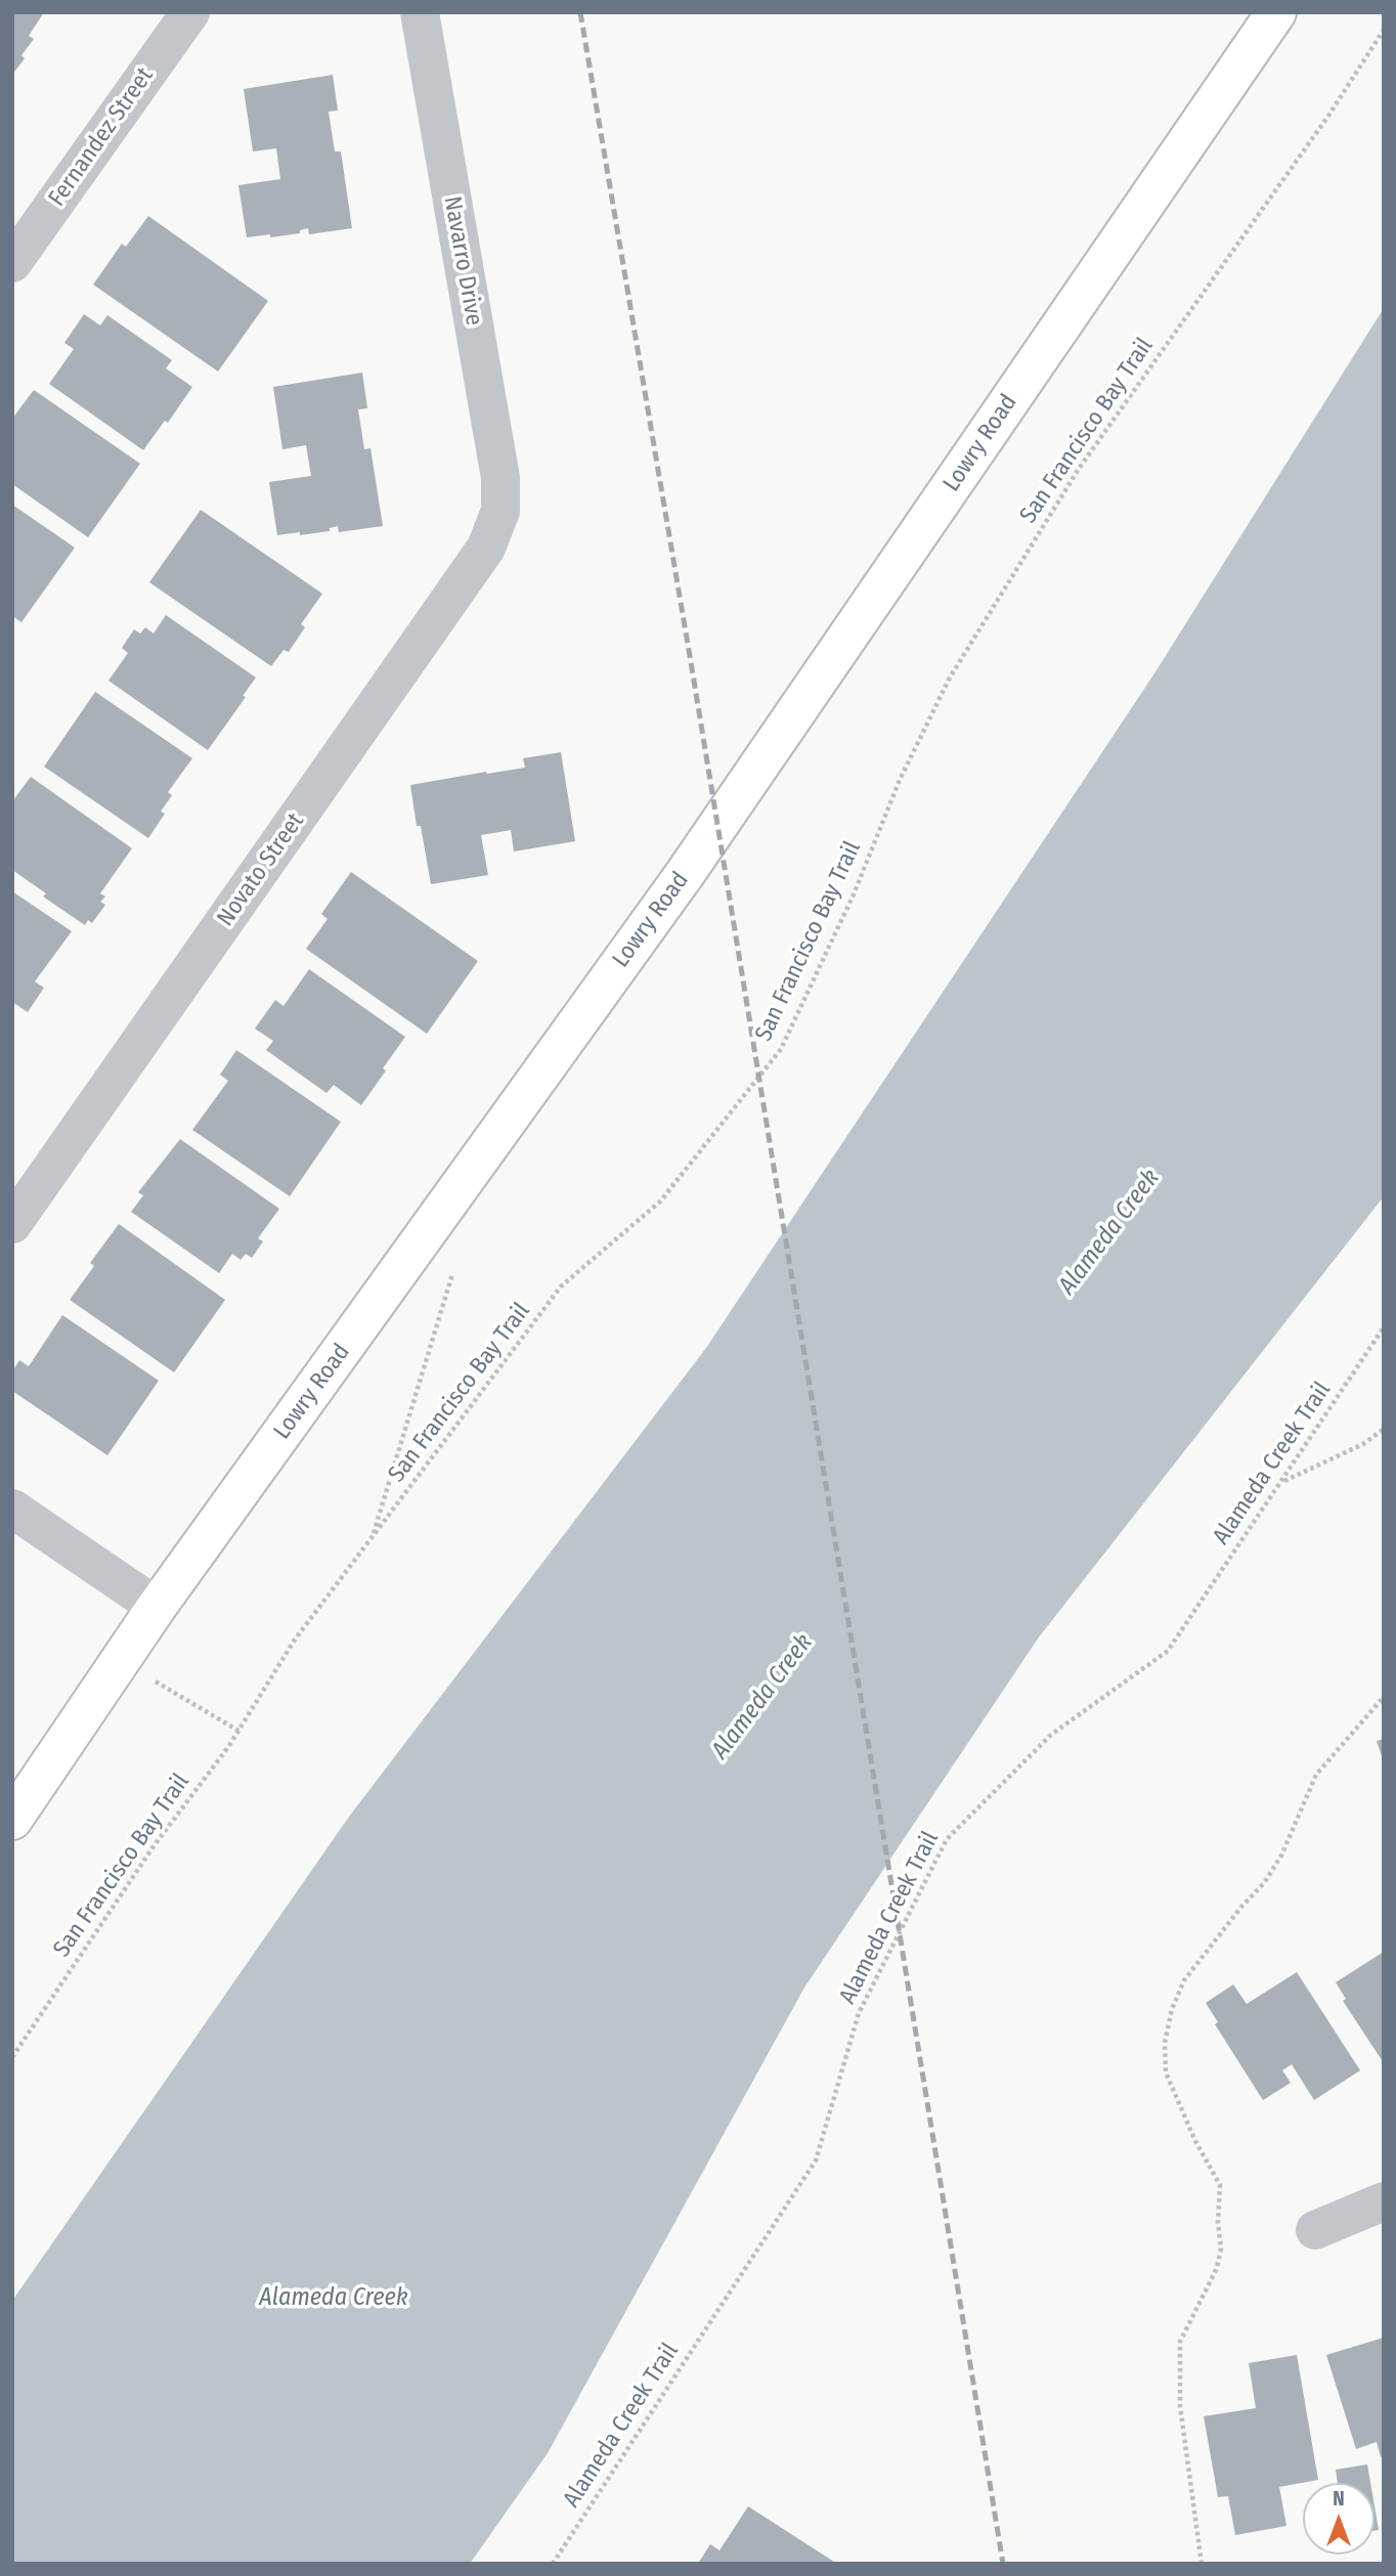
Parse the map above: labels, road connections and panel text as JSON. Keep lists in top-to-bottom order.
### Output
{
  "streets": {
    "street": [
      "Fernandez Street",
      "Navarro Drive",
      "Lowry Road",
      "Novato Street"
    ],
    "path": ["San Francisco Bay Trail", "Alameda Creek Trail"]
  },
  "crossings": [
    ["Navarro Drive", "Novato Street"]
  ],
  "water": ["Alameda Creek"],
  "north": "top"
}
